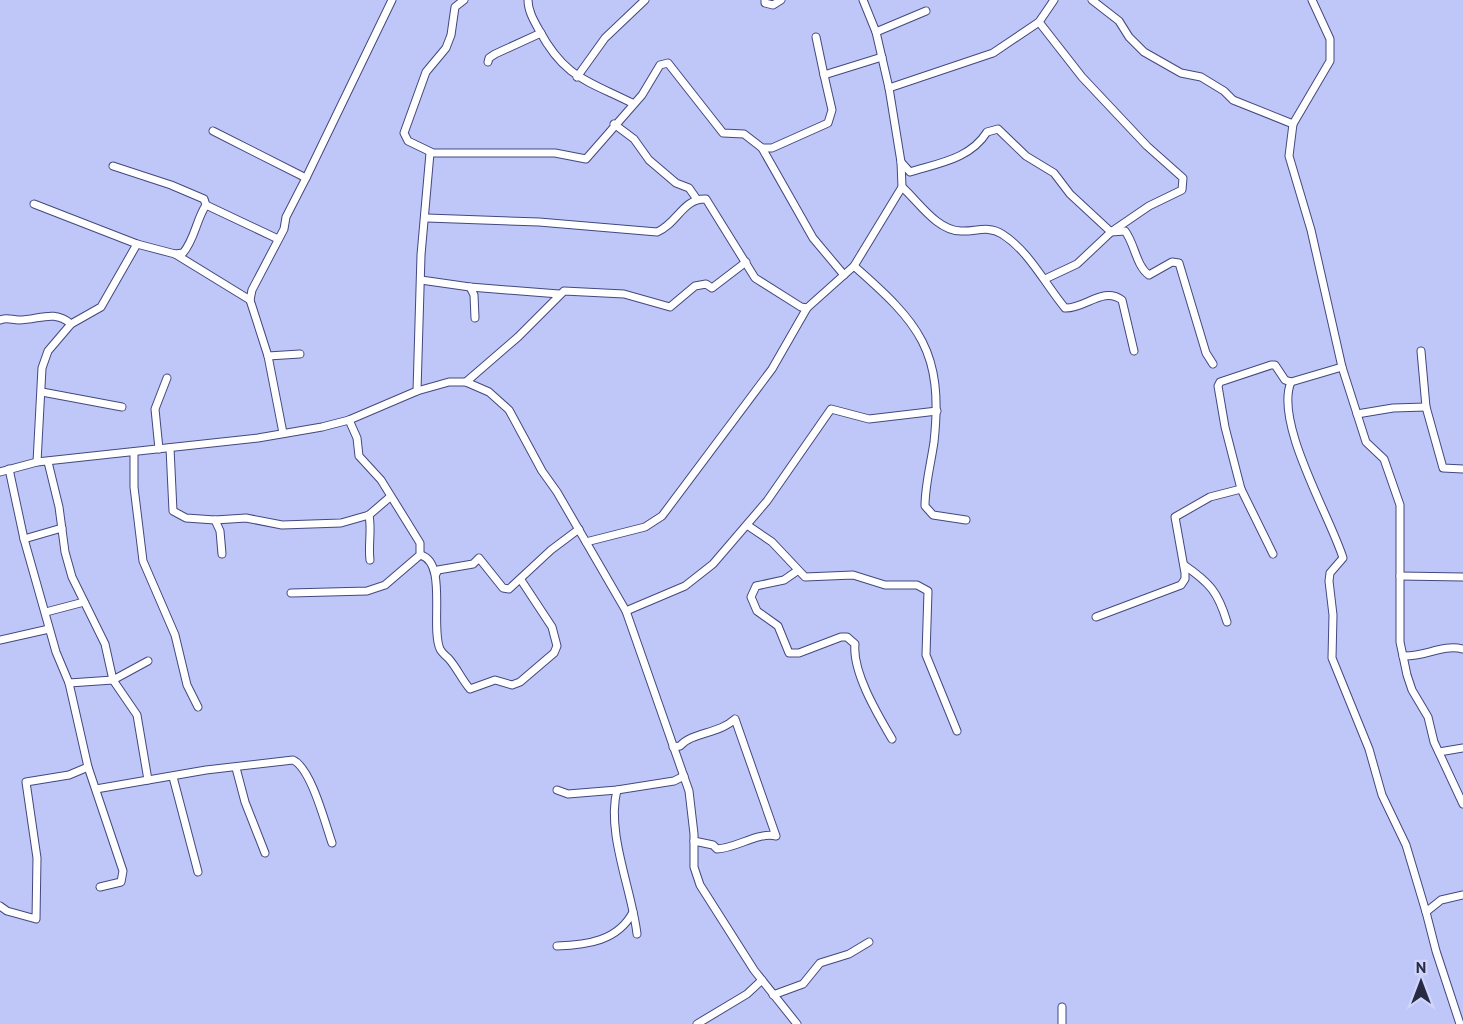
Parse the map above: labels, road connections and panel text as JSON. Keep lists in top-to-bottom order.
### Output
{
  "north": "top"
}
